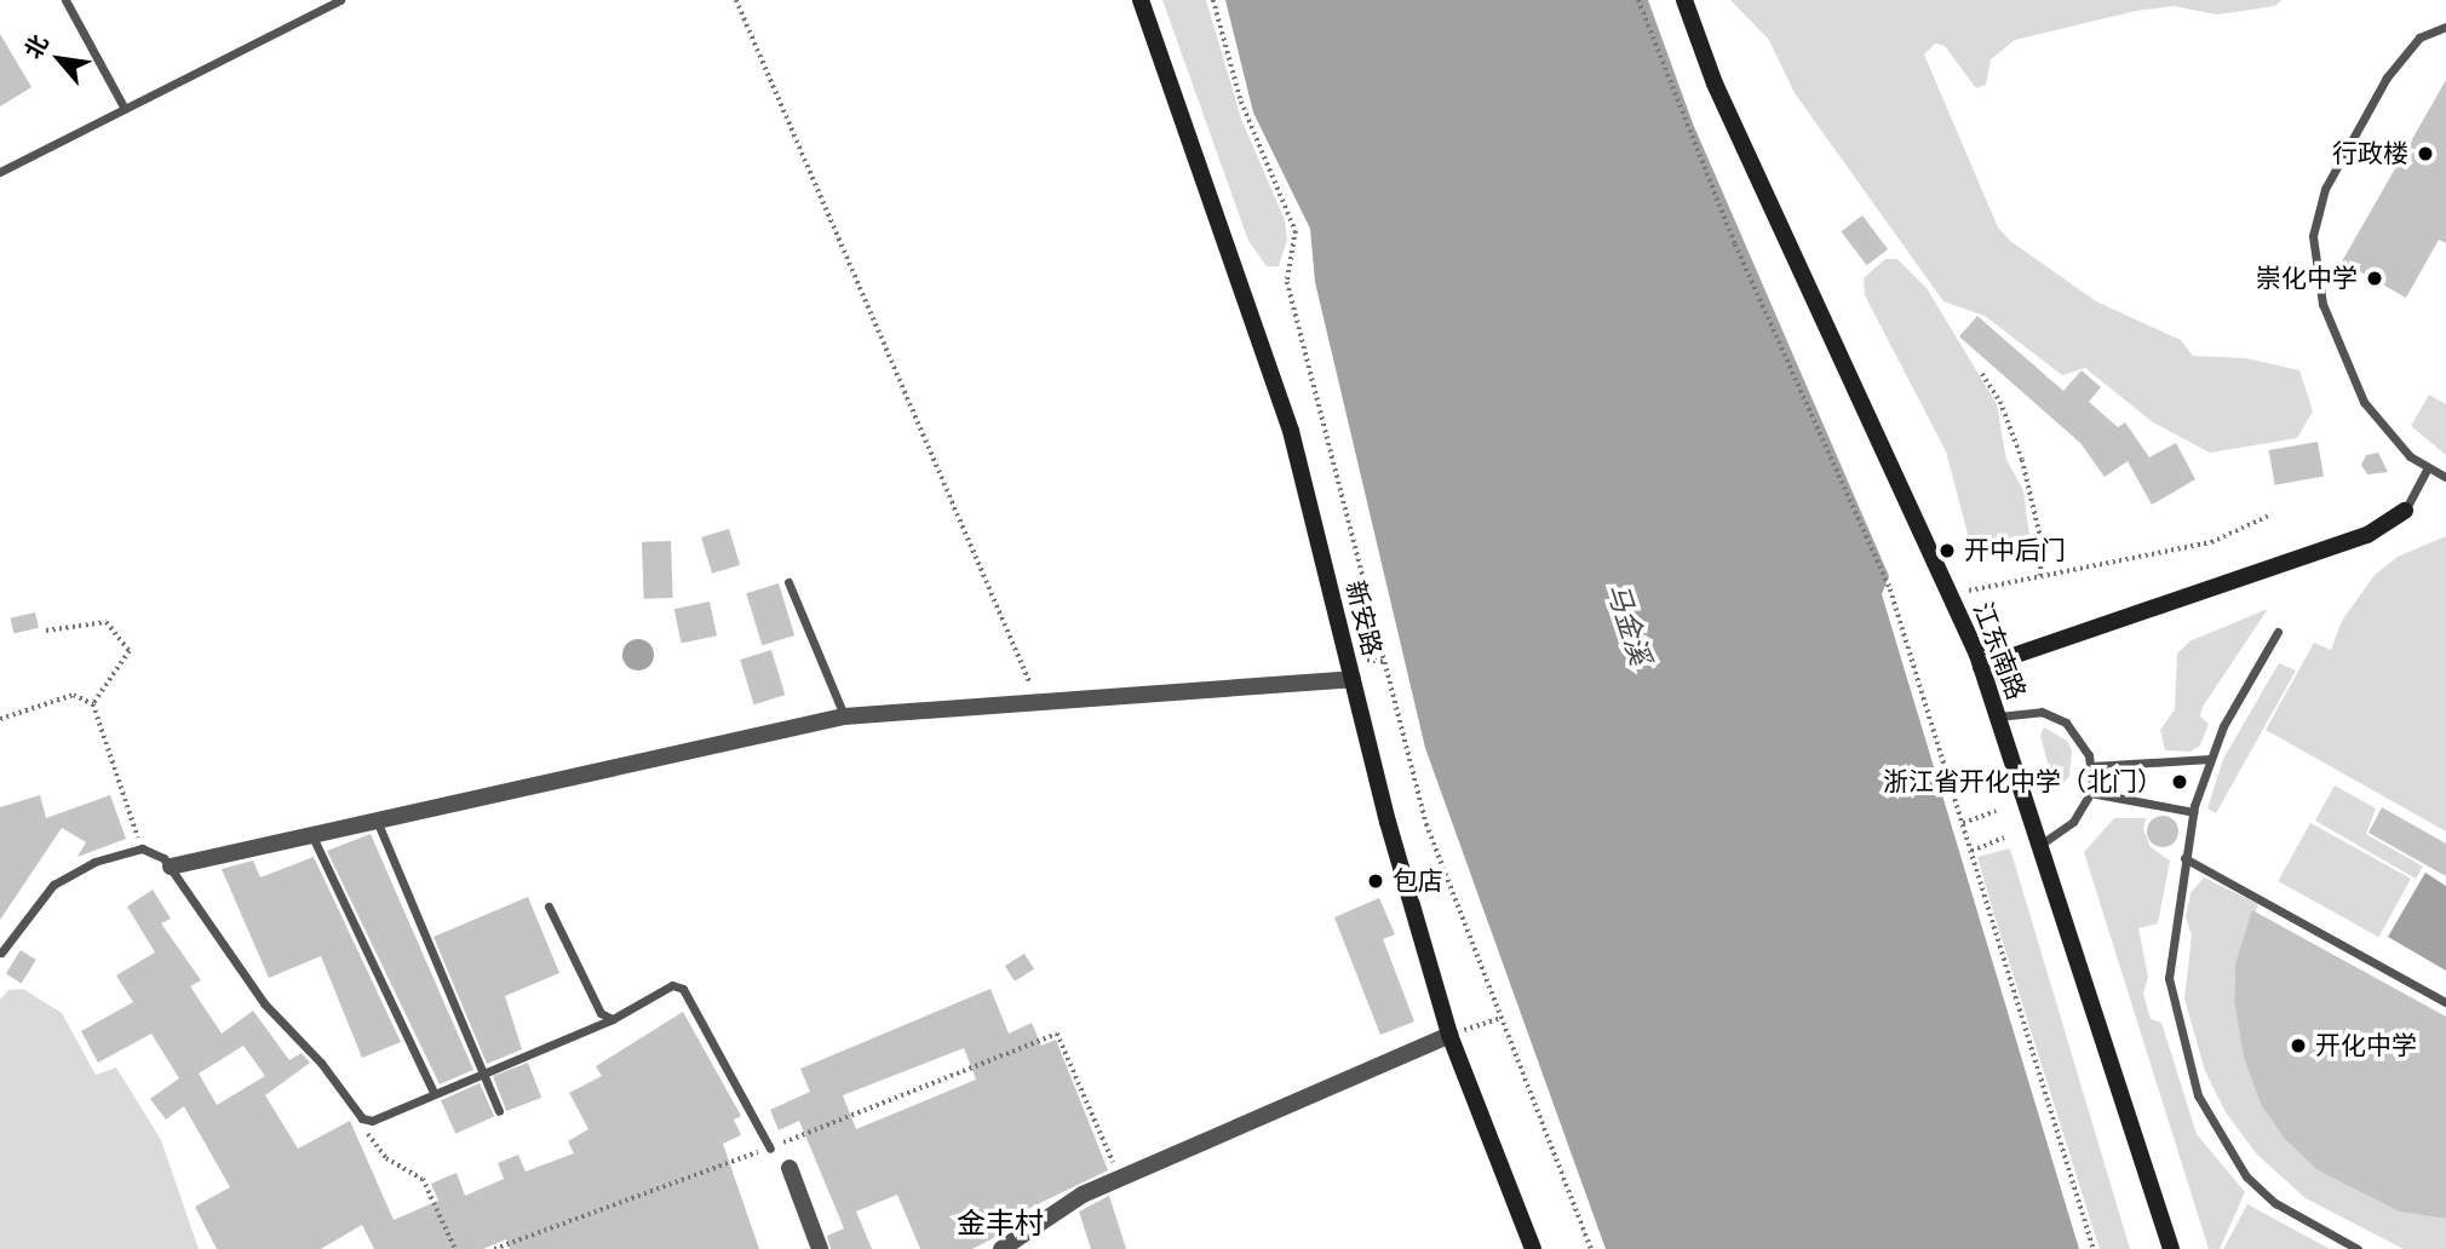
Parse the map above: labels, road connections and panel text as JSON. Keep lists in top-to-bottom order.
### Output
{
  "streets": {
    "street": ["新安路", "江东南路"]
  },
  "districts": ["金丰村"],
  "water": ["马金溪"],
  "places": [
    "行政楼",
    "崇化中学",
    "开中后门",
    "浙江省开化中学（北门）",
    "包店",
    "开化中学"
  ],
  "north": "top left"
}
